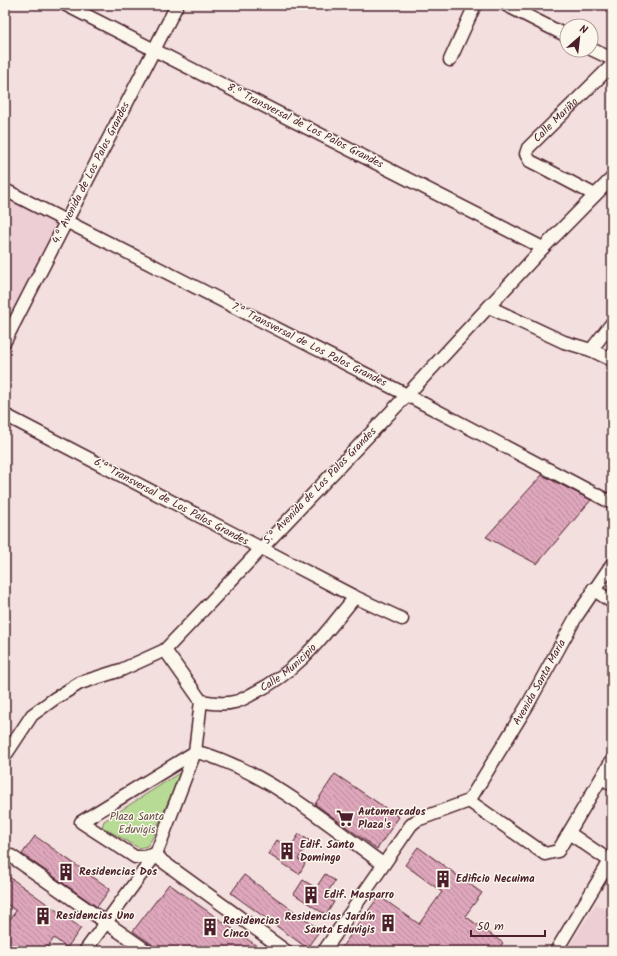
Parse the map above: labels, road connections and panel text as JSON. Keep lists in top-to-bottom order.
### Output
{
  "streets": {
    "street": [
      "Calle Mariño",
      "8.ª Transversal de Los Palos Grandes",
      "4.ª Avenida de Los Palos Grandes",
      "7.ª Transversal de Los Palos Grandes",
      "5.ª Avenida de Los Palos Grandes",
      "6.ª Transversal de Los Palos Grandes",
      "Calle Municipio",
      "Avenida Santa María"
    ]
  },
  "crossings": [
    ["Calle Mariño", "5.ª Avenida de Los Palos Grandes"],
    ["8.ª Transversal de Los Palos Grandes", "4.ª Avenida de Los Palos Grandes"],
    ["8.ª Transversal de Los Palos Grandes", "5.ª Avenida de Los Palos Grandes"],
    ["4.ª Avenida de Los Palos Grandes", "7.ª Transversal de Los Palos Grandes"],
    ["7.ª Transversal de Los Palos Grandes", "5.ª Avenida de Los Palos Grandes"],
    ["5.ª Avenida de Los Palos Grandes", "6.ª Transversal de Los Palos Grandes"],
    ["6.ª Transversal de Los Palos Grandes", "Calle Municipio"]
  ],
  "parks": ["Plaza Santa Eduvigis"],
  "places": {
    "supermarket": ["Automercados Plaza's"],
    "building": [
      "Edif. Santo Domingo",
      "Residencias Dos",
      "Edificio Necuima",
      "Edif. Masparro",
      "Residencias Uno",
      "Residencias Jardín Santa Eduvigis",
      "Residencias Cinco"
    ]
  },
  "scale_bar": "50 m",
  "north": "top right"
}
